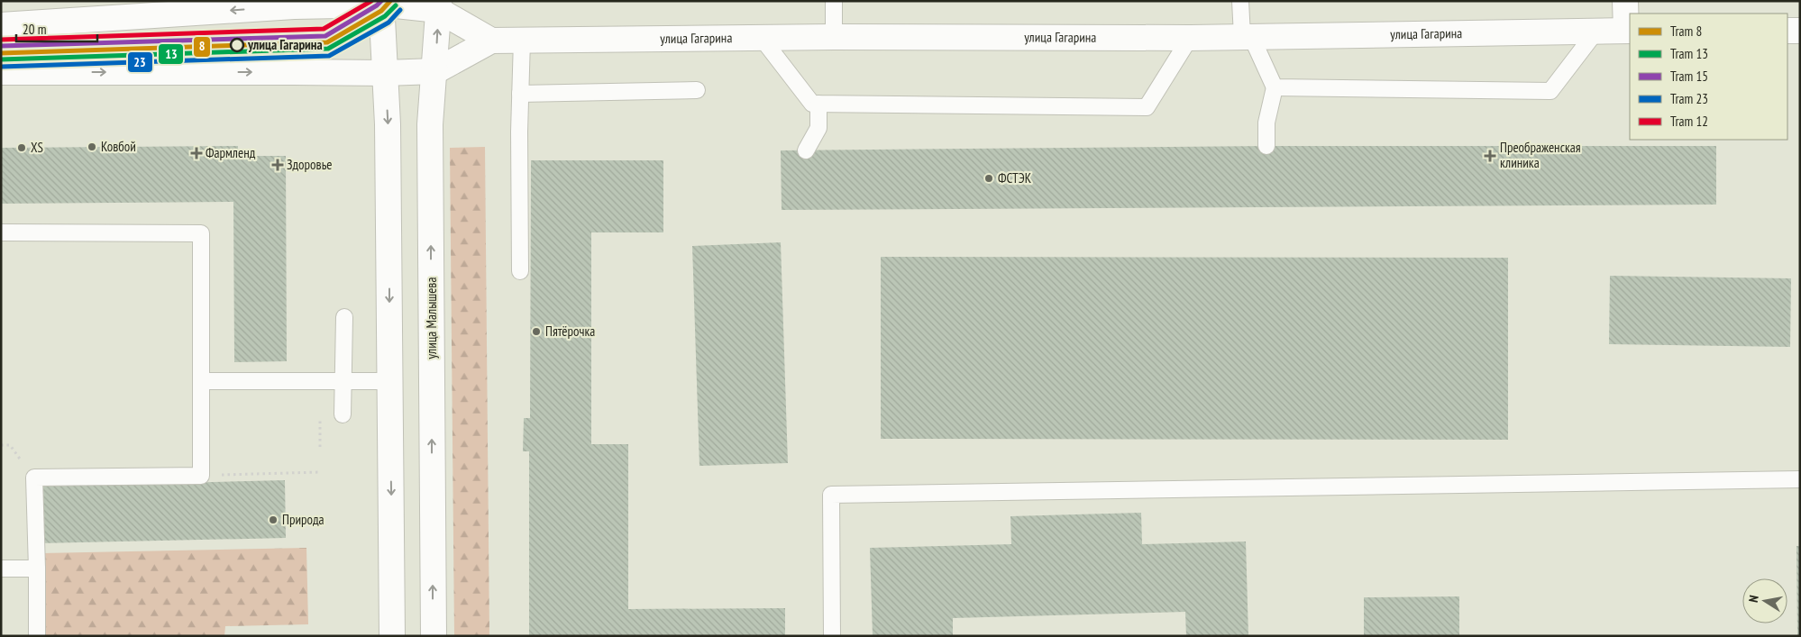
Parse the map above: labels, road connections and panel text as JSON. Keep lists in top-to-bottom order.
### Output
{
  "streets": {
    "main road": ["улица Гагарина", "улица Малышева"]
  },
  "crossings": [
    ["улица Гагарина", "улица Малышева"]
  ],
  "places": {
    "other": [
      "улица Гагарина",
      "Ковбой",
      "XS",
      "ФСТЭК",
      "Пятёрочка",
      "Природа"
    ],
    "health": ["Фармленд", "Преображенская клиника", "Здоровье"]
  },
  "lines": [
    "tram line 8",
    "tram line 15",
    "tram line 12",
    "tram line 13",
    "tram line 23"
  ],
  "legend": [
    "Tram 8",
    "Tram 13",
    "Tram 15",
    "Tram 23",
    "Tram 12"
  ],
  "scale_bar": "20 m",
  "north": "left"
}
